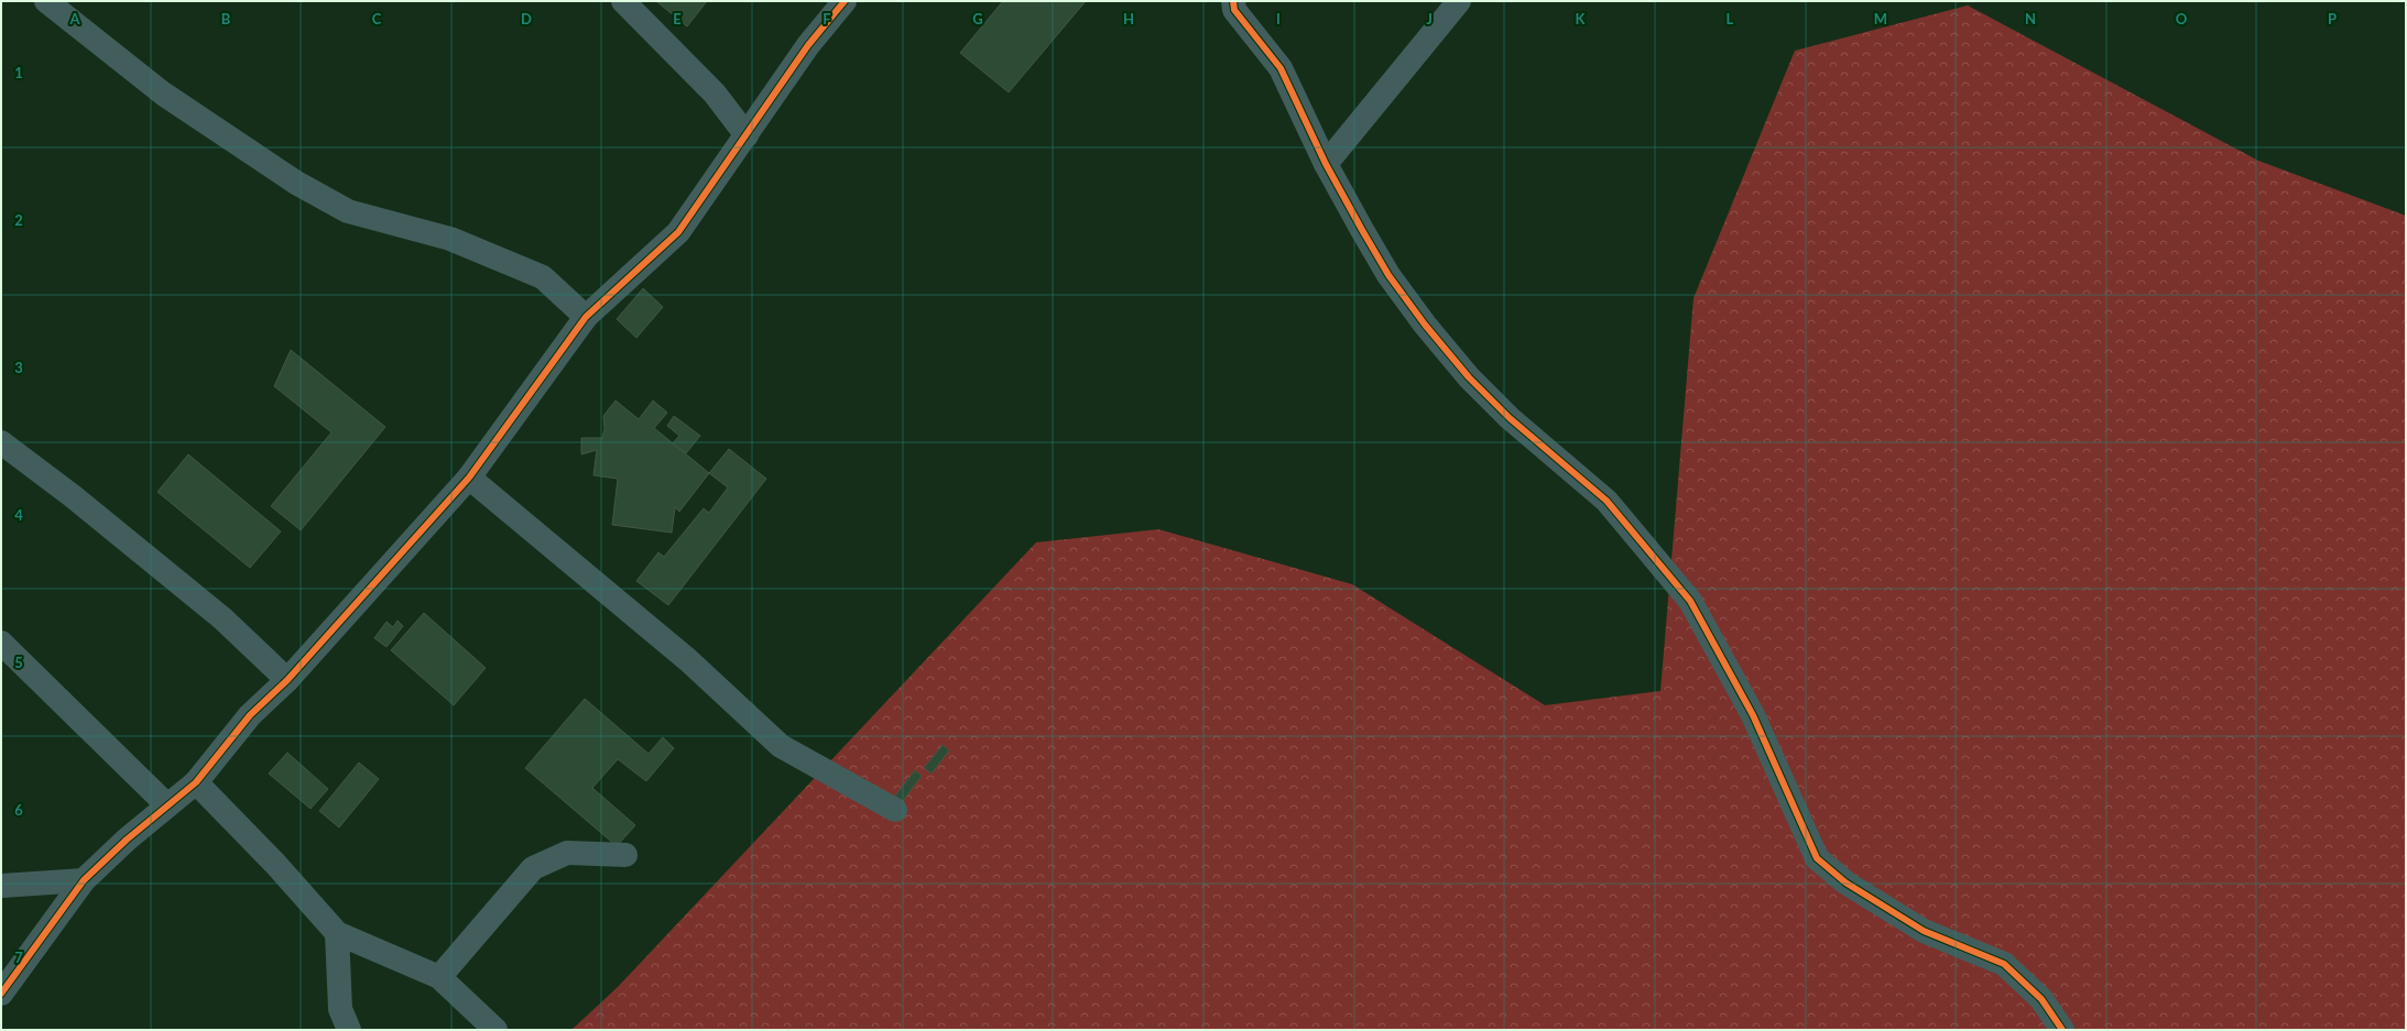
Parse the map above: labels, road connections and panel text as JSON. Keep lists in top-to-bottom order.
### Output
{
  "grid": {
    "columns": [
      "A",
      "B",
      "C",
      "D",
      "E",
      "F",
      "G",
      "H",
      "I",
      "J",
      "K",
      "L",
      "M",
      "N",
      "O",
      "P"
    ],
    "rows": [
      "1",
      "2",
      "3",
      "4",
      "5",
      "6",
      "7"
    ]
  }
}
